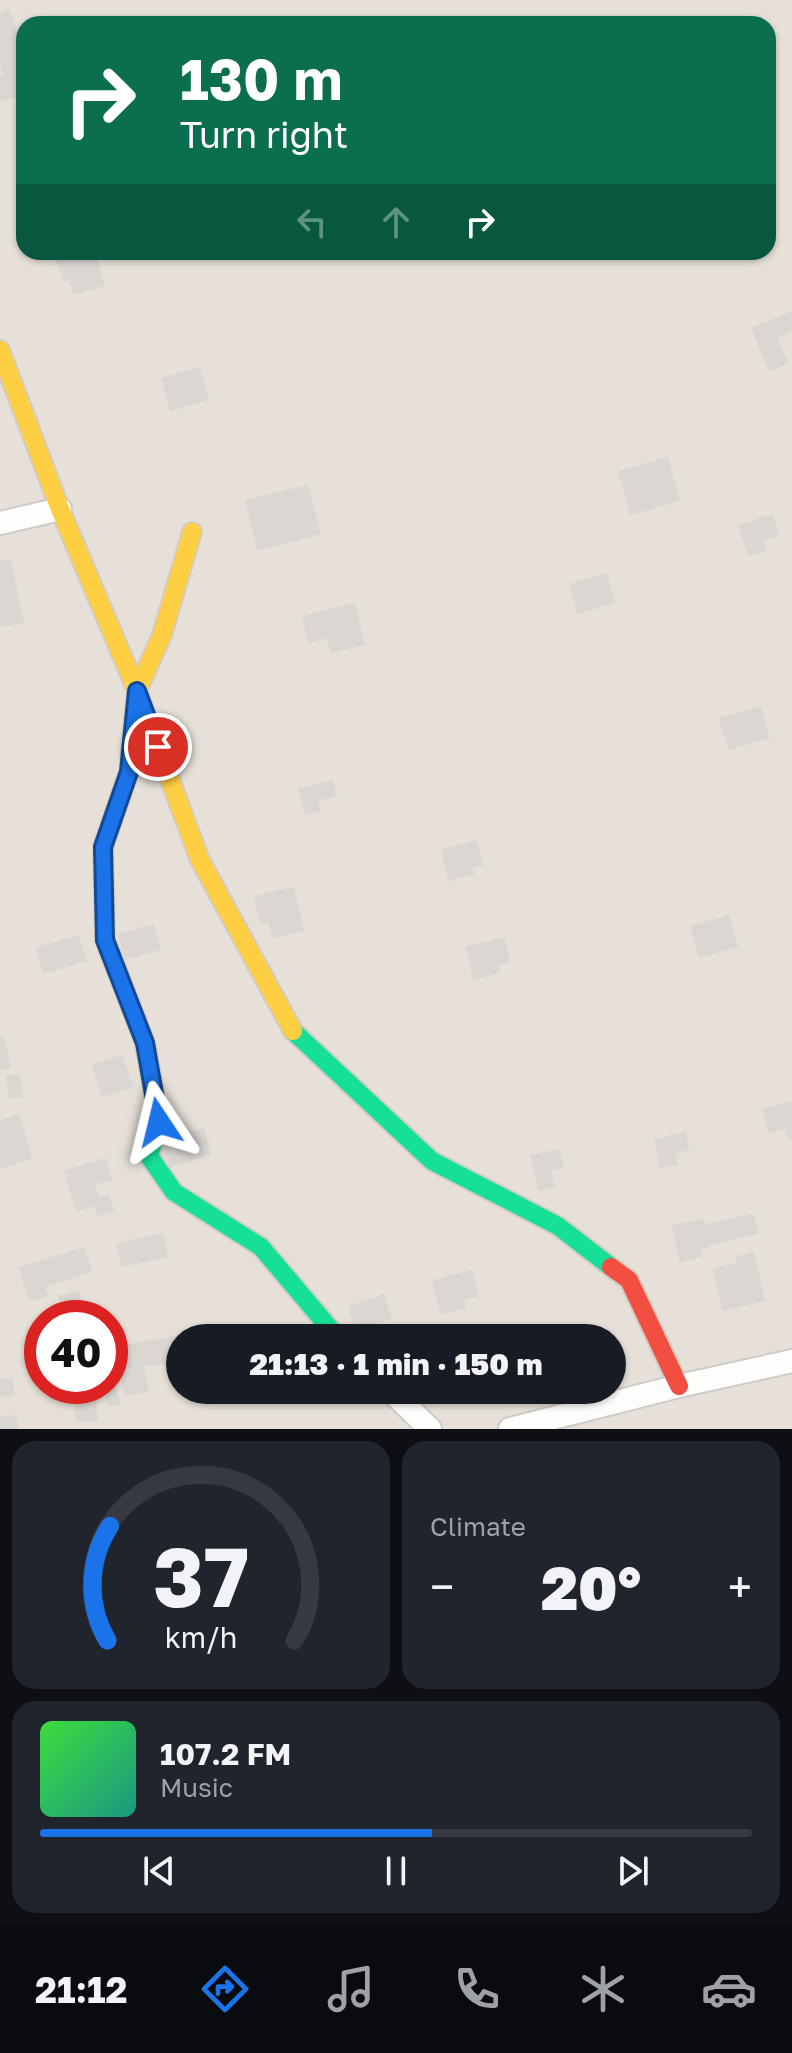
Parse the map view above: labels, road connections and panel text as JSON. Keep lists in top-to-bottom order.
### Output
{
  "page": {
    "turn": ["130 m", "Turn right"],
    "limit": "40",
    "trip": "21:13 · 1 min · 150 m",
    "tile": "Climate",
    "heat": ["−", "20°", "+"],
    "song": ["107.2 FM", "Music"],
    "tabs": "21:12",
    "gauge": ["37", "km/h"]
  }
}
